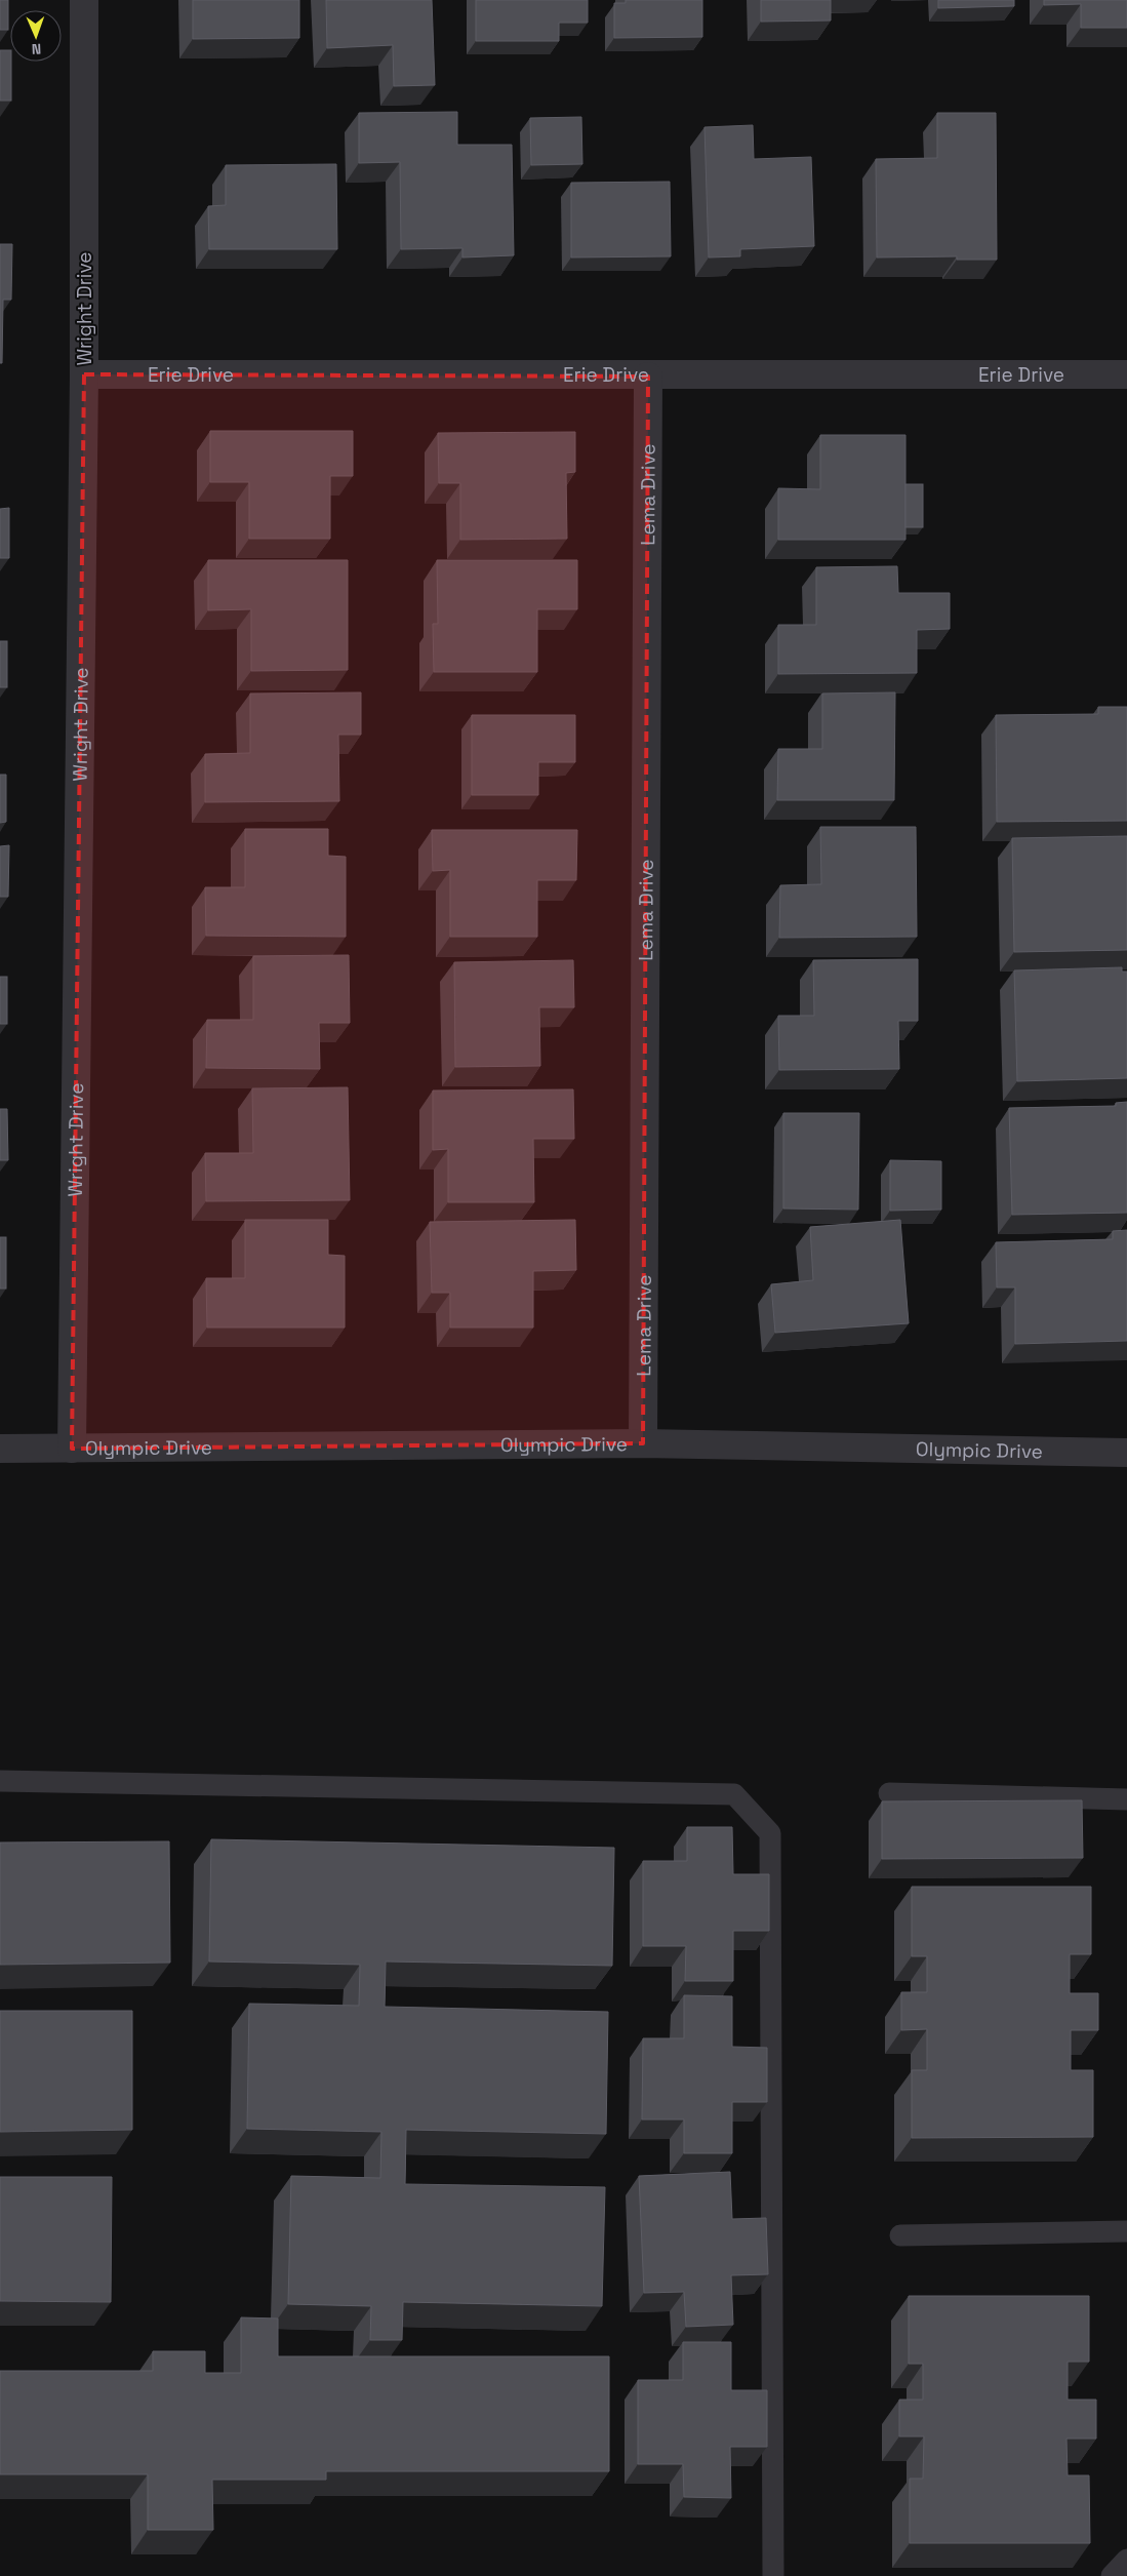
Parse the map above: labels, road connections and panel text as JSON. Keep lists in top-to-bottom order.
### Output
{
  "streets": {
    "street": [
      "Wright Drive",
      "Erie Drive",
      "Lema Drive",
      "Olympic Drive"
    ]
  },
  "crossings": [
    ["Wright Drive", "Erie Drive"],
    ["Wright Drive", "Olympic Drive"],
    ["Erie Drive", "Lema Drive"],
    ["Lema Drive", "Olympic Drive"]
  ],
  "north": "bottom"
}
